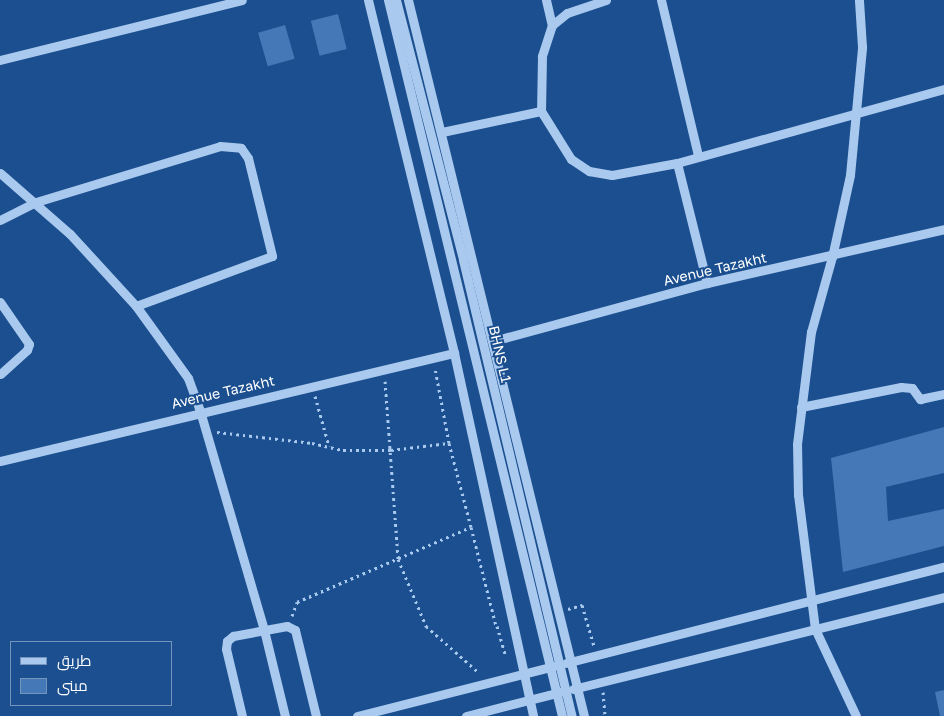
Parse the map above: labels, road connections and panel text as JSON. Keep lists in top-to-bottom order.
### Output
{
  "streets": {
    "street": ["Avenue Tazakht", "BHNS L1"]
  },
  "legend": ["طريق", "مبنى"]
}
